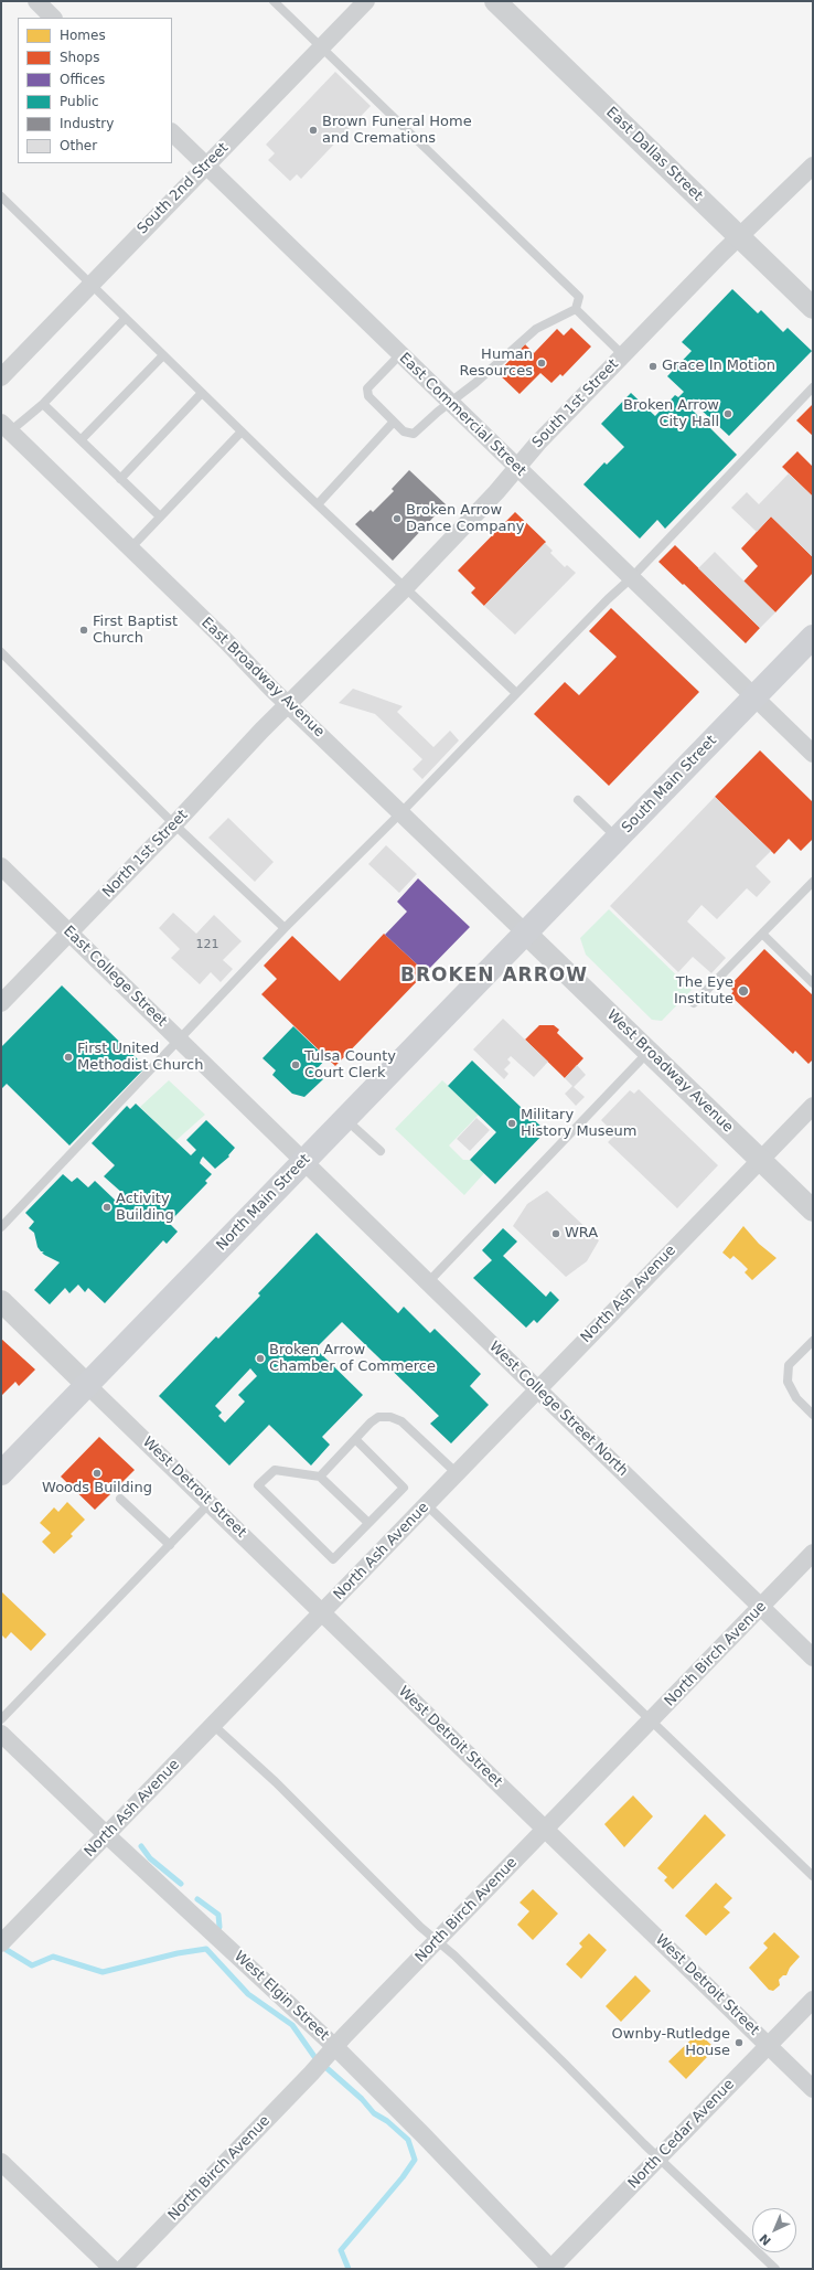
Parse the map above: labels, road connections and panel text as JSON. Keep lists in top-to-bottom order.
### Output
{
  "streets": {
    "main road": ["South Main Street", "North Main Street"],
    "street": [
      "East Dallas Street",
      "South 2nd Street",
      "South 1st Street",
      "East Commercial Street",
      "East Broadway Avenue",
      "North 1st Street",
      "East College Street",
      "West Broadway Avenue",
      "North Ash Avenue",
      "West College Street North",
      "West Detroit Street",
      "North Birch Avenue",
      "West Elgin Street",
      "North Cedar Avenue"
    ]
  },
  "crossings": [
    ["East Dallas Street", "South 1st Street"],
    ["South 2nd Street", "East Commercial Street"],
    ["South 1st Street", "East Commercial Street"],
    ["South 1st Street", "East Broadway Avenue"],
    ["South 1st Street", "North 1st Street"],
    ["East Commercial Street", "South Main Street"],
    ["East Broadway Avenue", "South Main Street"],
    ["East Broadway Avenue", "North 1st Street"],
    ["East Broadway Avenue", "West Broadway Avenue"],
    ["East Broadway Avenue", "North Main Street"],
    ["South Main Street", "West Broadway Avenue"],
    ["South Main Street", "North Main Street"],
    ["North 1st Street", "East College Street"],
    ["East College Street", "North Main Street"],
    ["East College Street", "West College Street North"],
    ["West Broadway Avenue", "North Main Street"],
    ["West Broadway Avenue", "North Ash Avenue"],
    ["North Main Street", "West College Street North"],
    ["North Main Street", "West Detroit Street"],
    ["North Ash Avenue", "West College Street North"],
    ["North Ash Avenue", "West Detroit Street"],
    ["North Ash Avenue", "West Elgin Street"],
    ["West College Street North", "North Birch Avenue"],
    ["West Detroit Street", "North Birch Avenue"],
    ["West Detroit Street", "North Cedar Avenue"],
    ["North Birch Avenue", "West Elgin Street"],
    ["West Elgin Street", "North Cedar Avenue"]
  ],
  "districts": ["BROKEN ARROW"],
  "places": [
    "Brown Funeral Home and Cremations",
    "Human Resources",
    "Grace In Motion",
    "Broken Arrow City Hall",
    "Broken Arrow Dance Company",
    "First Baptist Church",
    "The Eye Institute",
    "First United Methodist Church",
    "Tulsa County Court Clerk",
    "Military History Museum",
    "Activity Building",
    "WRA",
    "Broken Arrow Chamber of Commerce",
    "Woods Building",
    "Ownby-Rutledge House"
  ],
  "house_numbers": ["121"],
  "legend": [
    "Homes",
    "Shops",
    "Offices",
    "Public",
    "Industry",
    "Other"
  ],
  "north": "bottom left"
}
